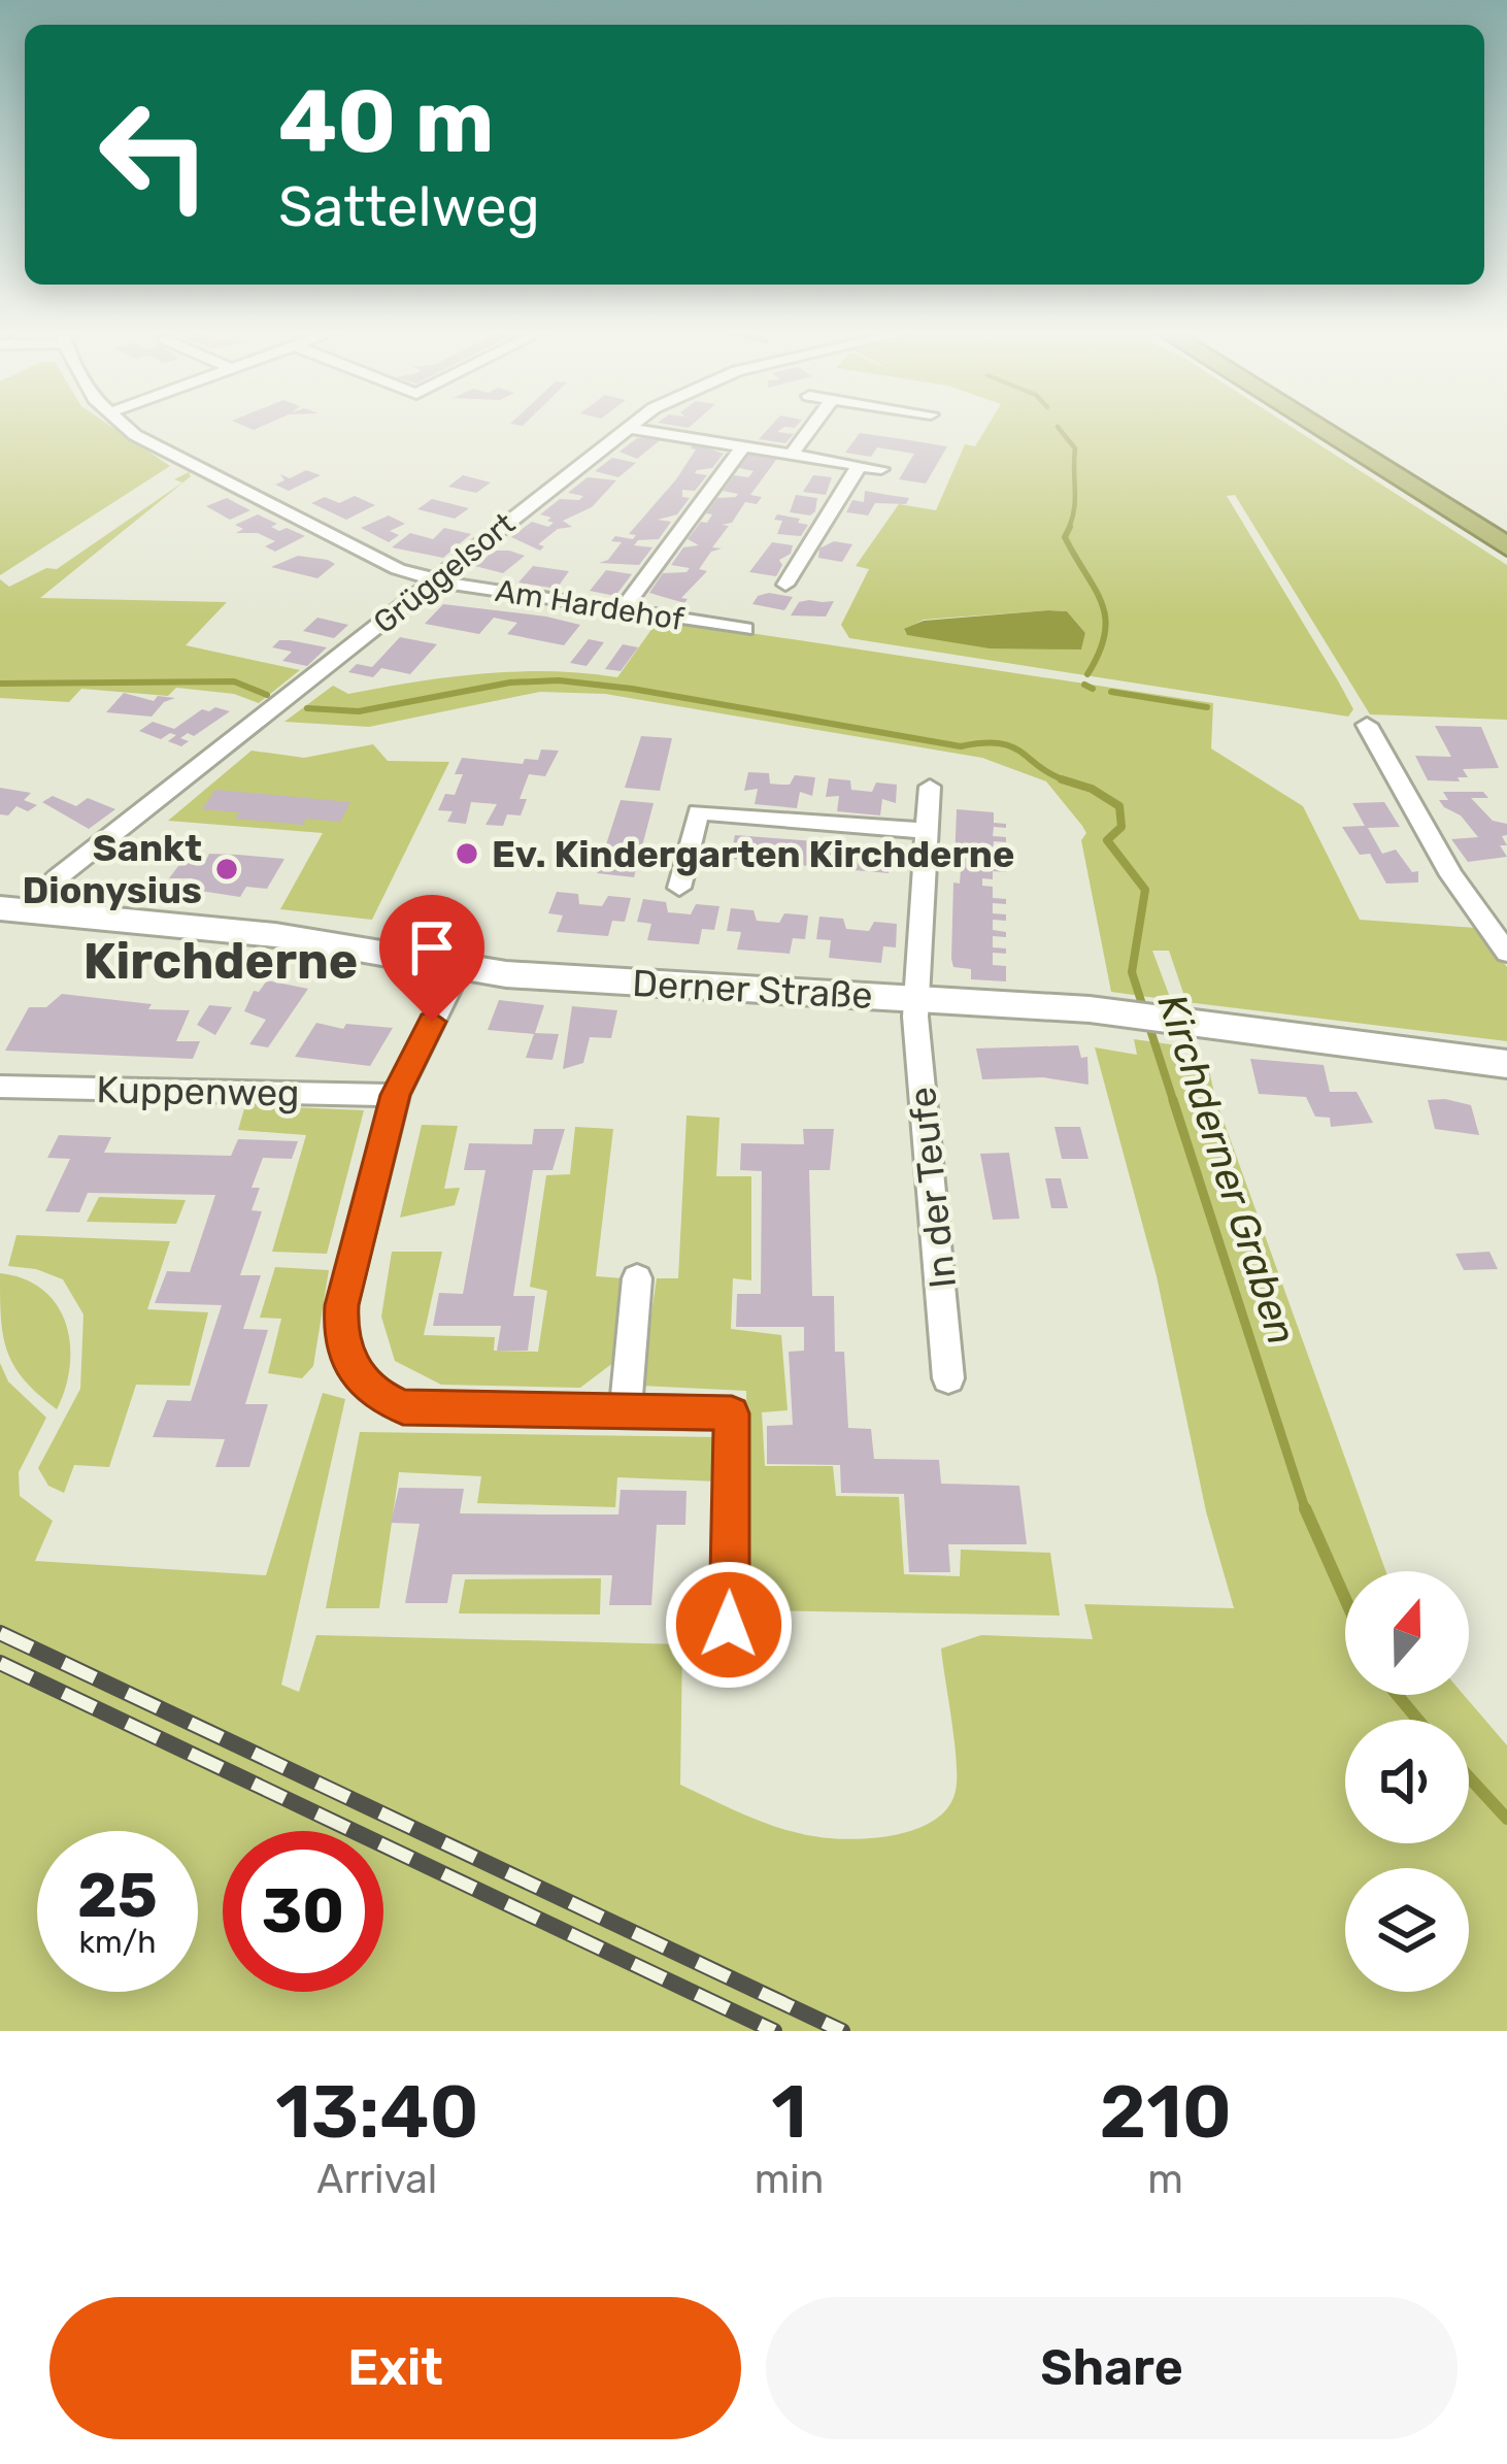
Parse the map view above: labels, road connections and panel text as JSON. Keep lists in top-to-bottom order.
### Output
{
  "streets": {
    "main road": ["Derner Straße"],
    "street": [
      "Grüggelsort",
      "Am Hardehof",
      "Kuppenweg",
      "In der Teufe"
    ]
  },
  "crossings": [
    ["Grüggelsort", "Am Hardehof"],
    ["Grüggelsort", "Derner Straße"],
    ["Derner Straße", "In der Teufe"]
  ],
  "districts": ["Kirchderne"],
  "water": ["Kirchderner Graben"],
  "places": ["Ev. Kindergarten Kirchderne", "Sankt Dionysius"],
  "north": "top",
  "page": {
    "turn": ["40 m", "Sattelweg"],
    "speed": "25 km/h",
    "limit": "30",
    "eta": [
      "13:40",
      "Arrival",
      "1",
      "min",
      "210",
      "m"
    ],
    "buttons": ["Exit", "Share"]
  }
}
